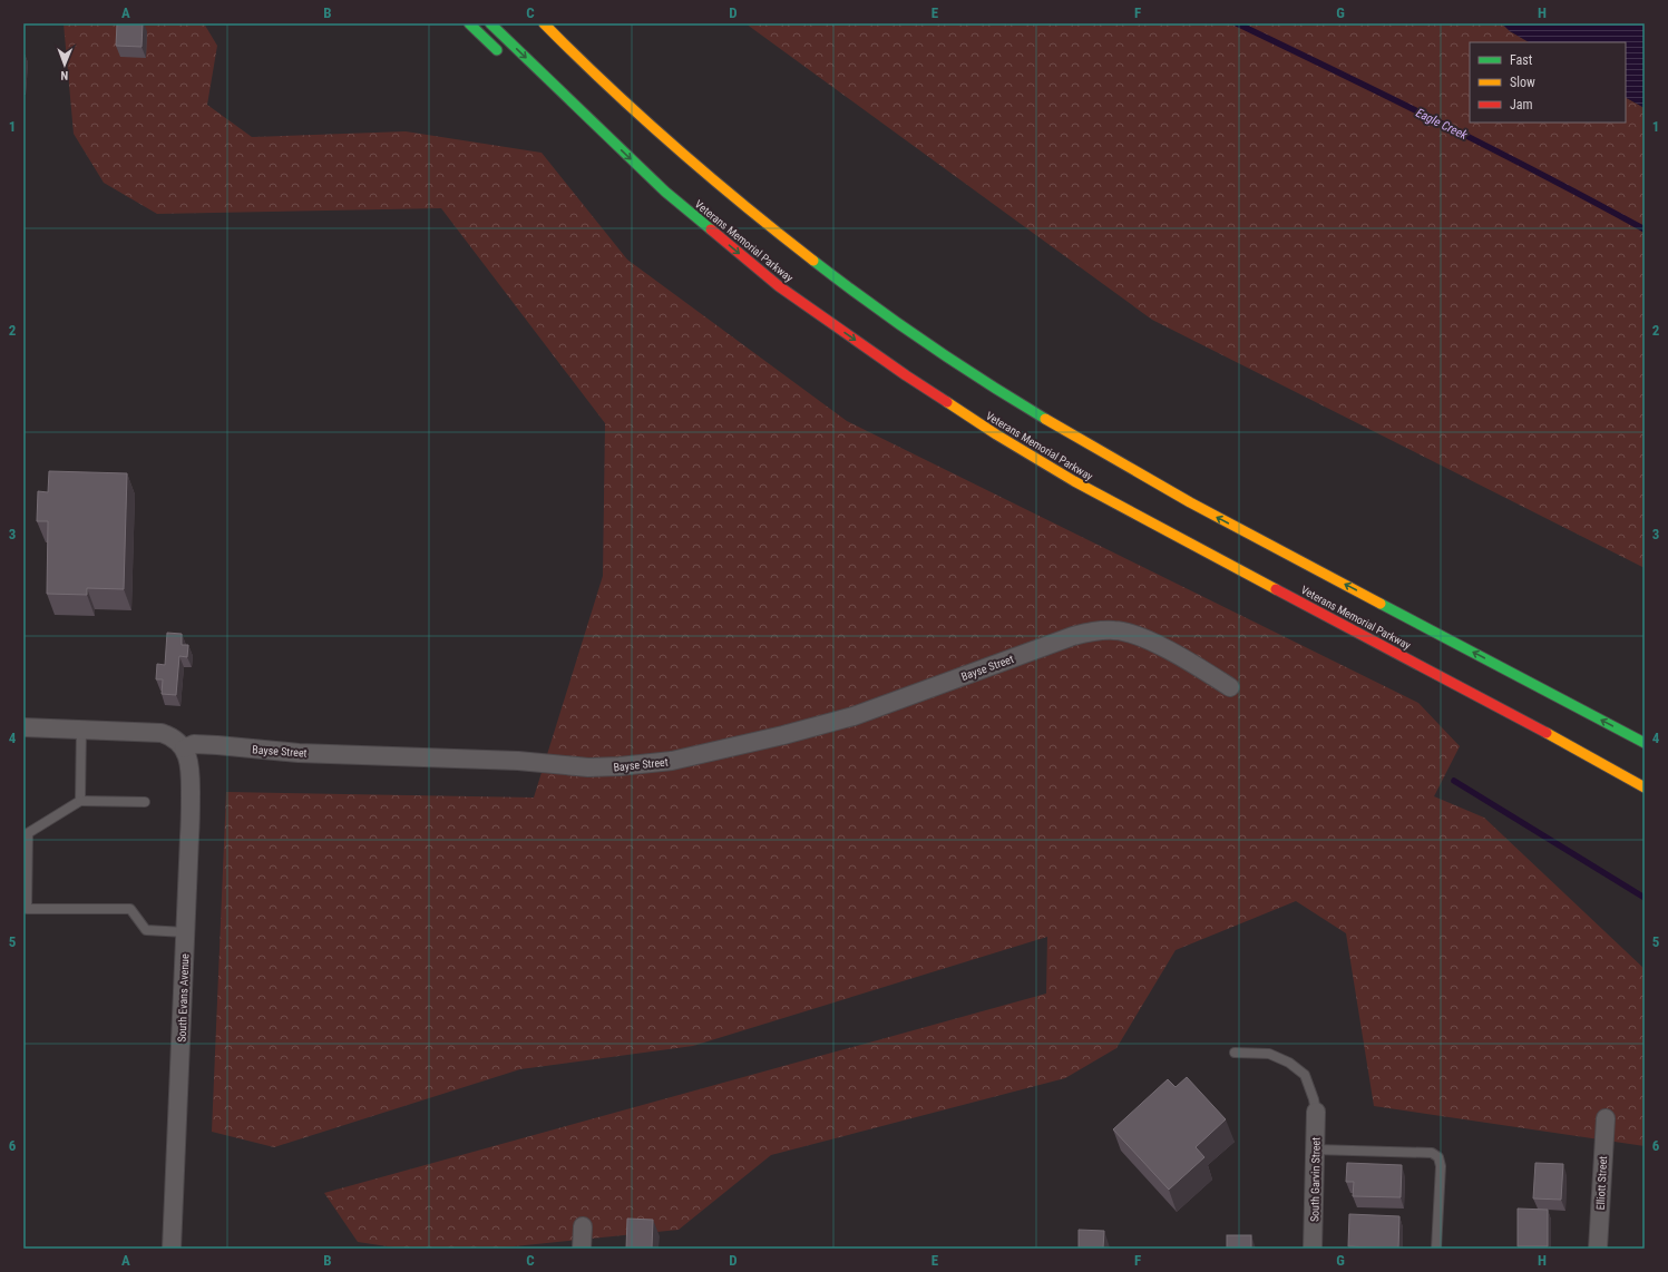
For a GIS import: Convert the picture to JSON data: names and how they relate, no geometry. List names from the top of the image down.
{
  "streets": {
    "highway": ["Veterans Memorial Parkway"],
    "street": [
      "Bayse Street",
      "South Evans Avenue",
      "South Garvin Street",
      "Elliott Street"
    ]
  },
  "crossings": [
    ["Bayse Street", "South Evans Avenue"]
  ],
  "water": ["Eagle Creek"],
  "legend": ["Fast", "Slow", "Jam"],
  "north": "bottom",
  "grid": {
    "columns": [
      "A",
      "B",
      "C",
      "D",
      "E",
      "F",
      "G",
      "H"
    ],
    "rows": [
      "1",
      "2",
      "3",
      "4",
      "5",
      "6"
    ]
  }
}
